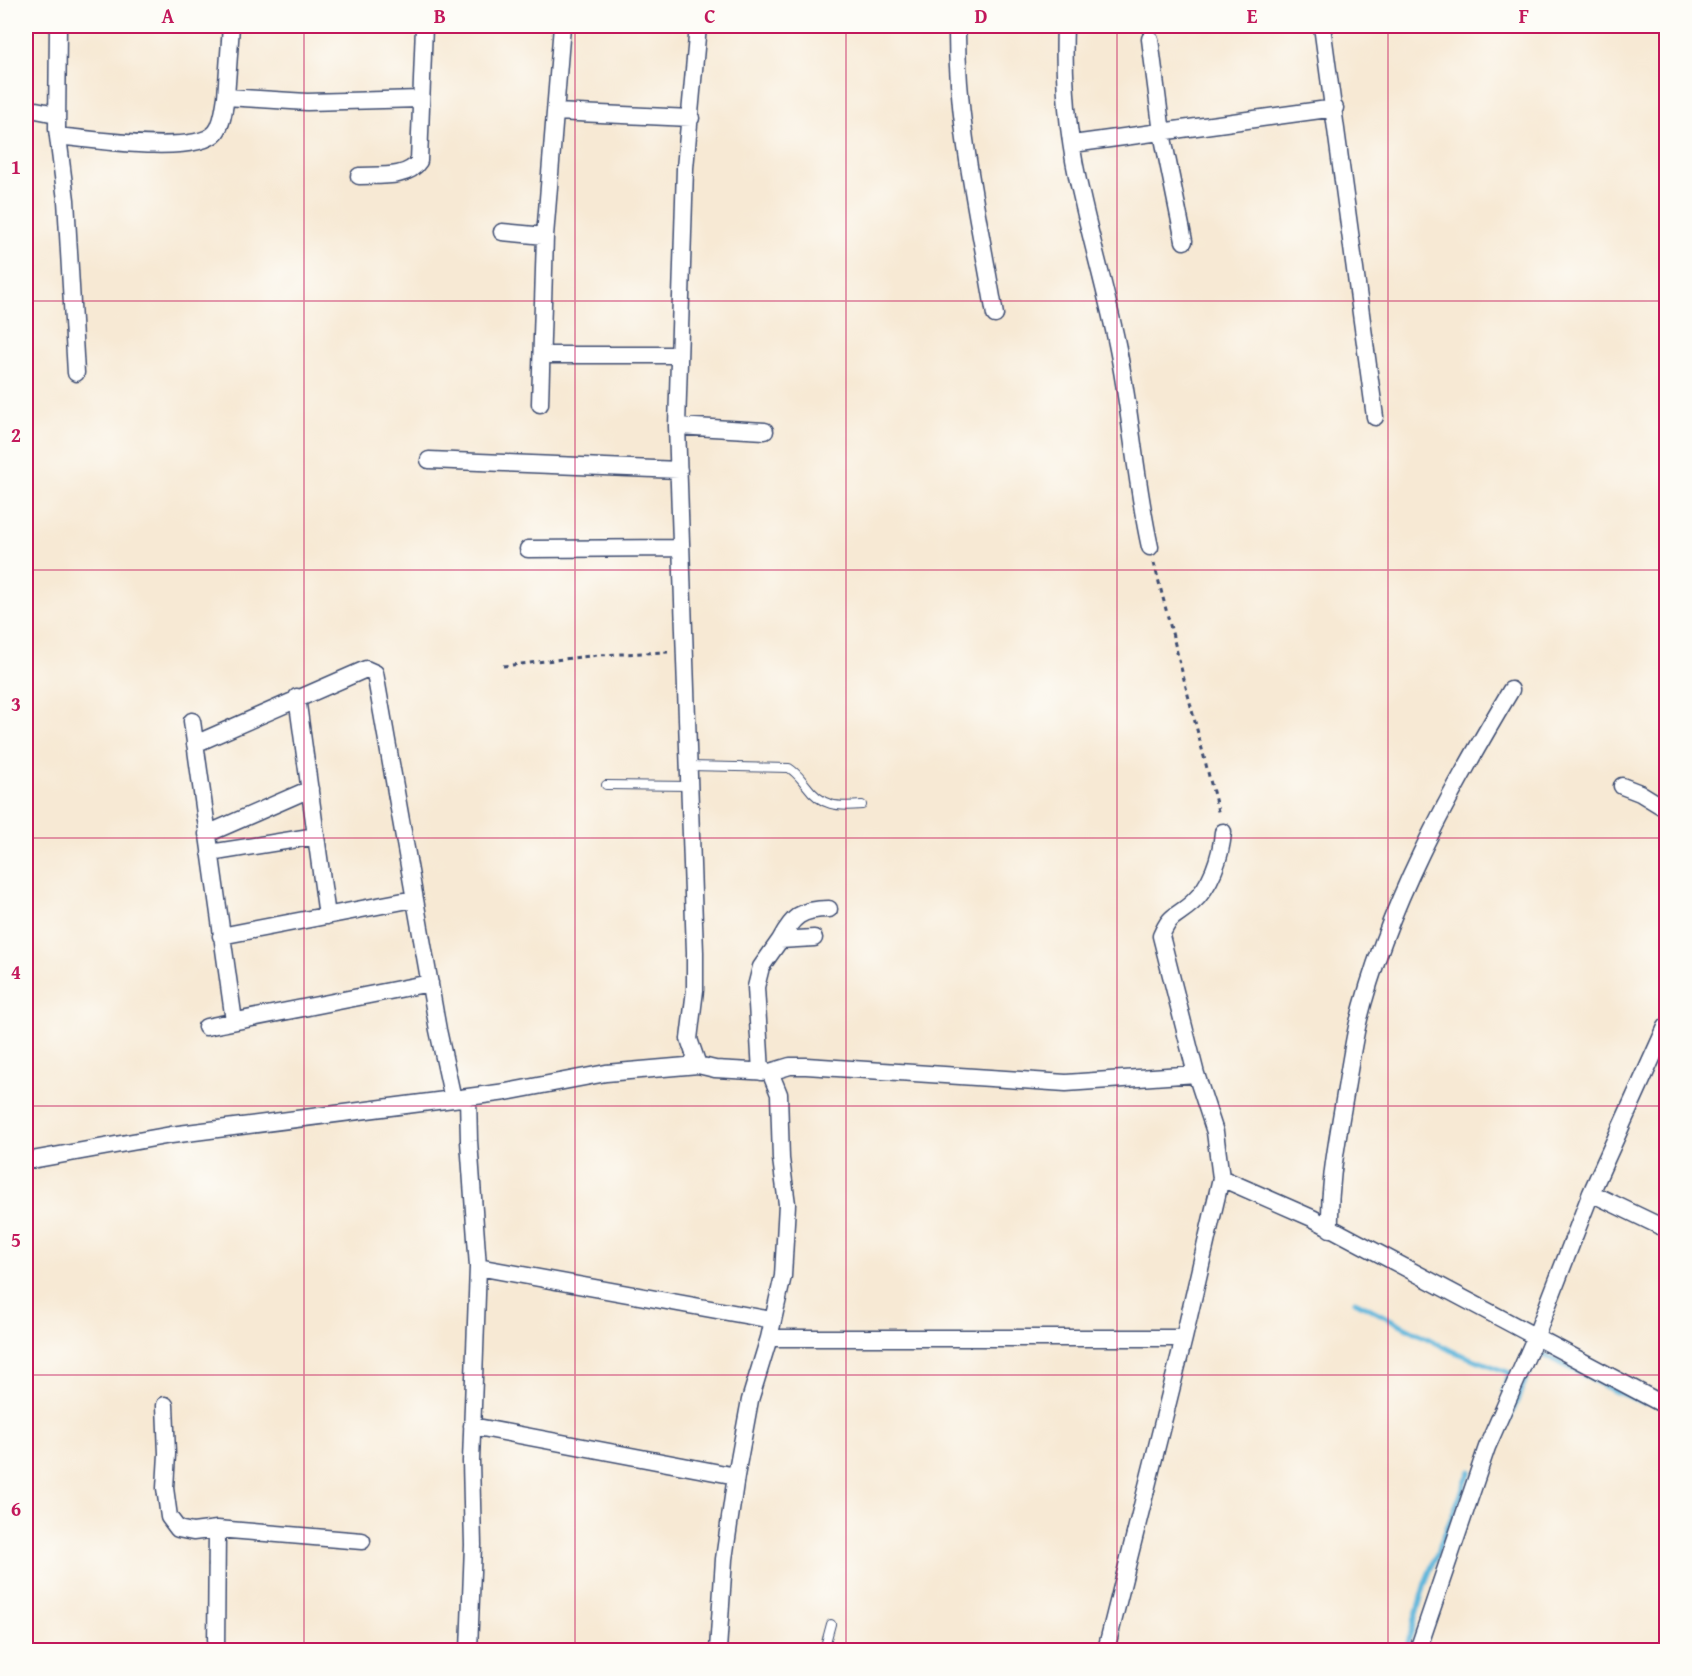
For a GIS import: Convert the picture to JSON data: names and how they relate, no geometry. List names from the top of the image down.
{
  "grid": {
    "columns": [
      "A",
      "B",
      "C",
      "D",
      "E",
      "F"
    ],
    "rows": [
      "1",
      "2",
      "3",
      "4",
      "5",
      "6"
    ]
  }
}
